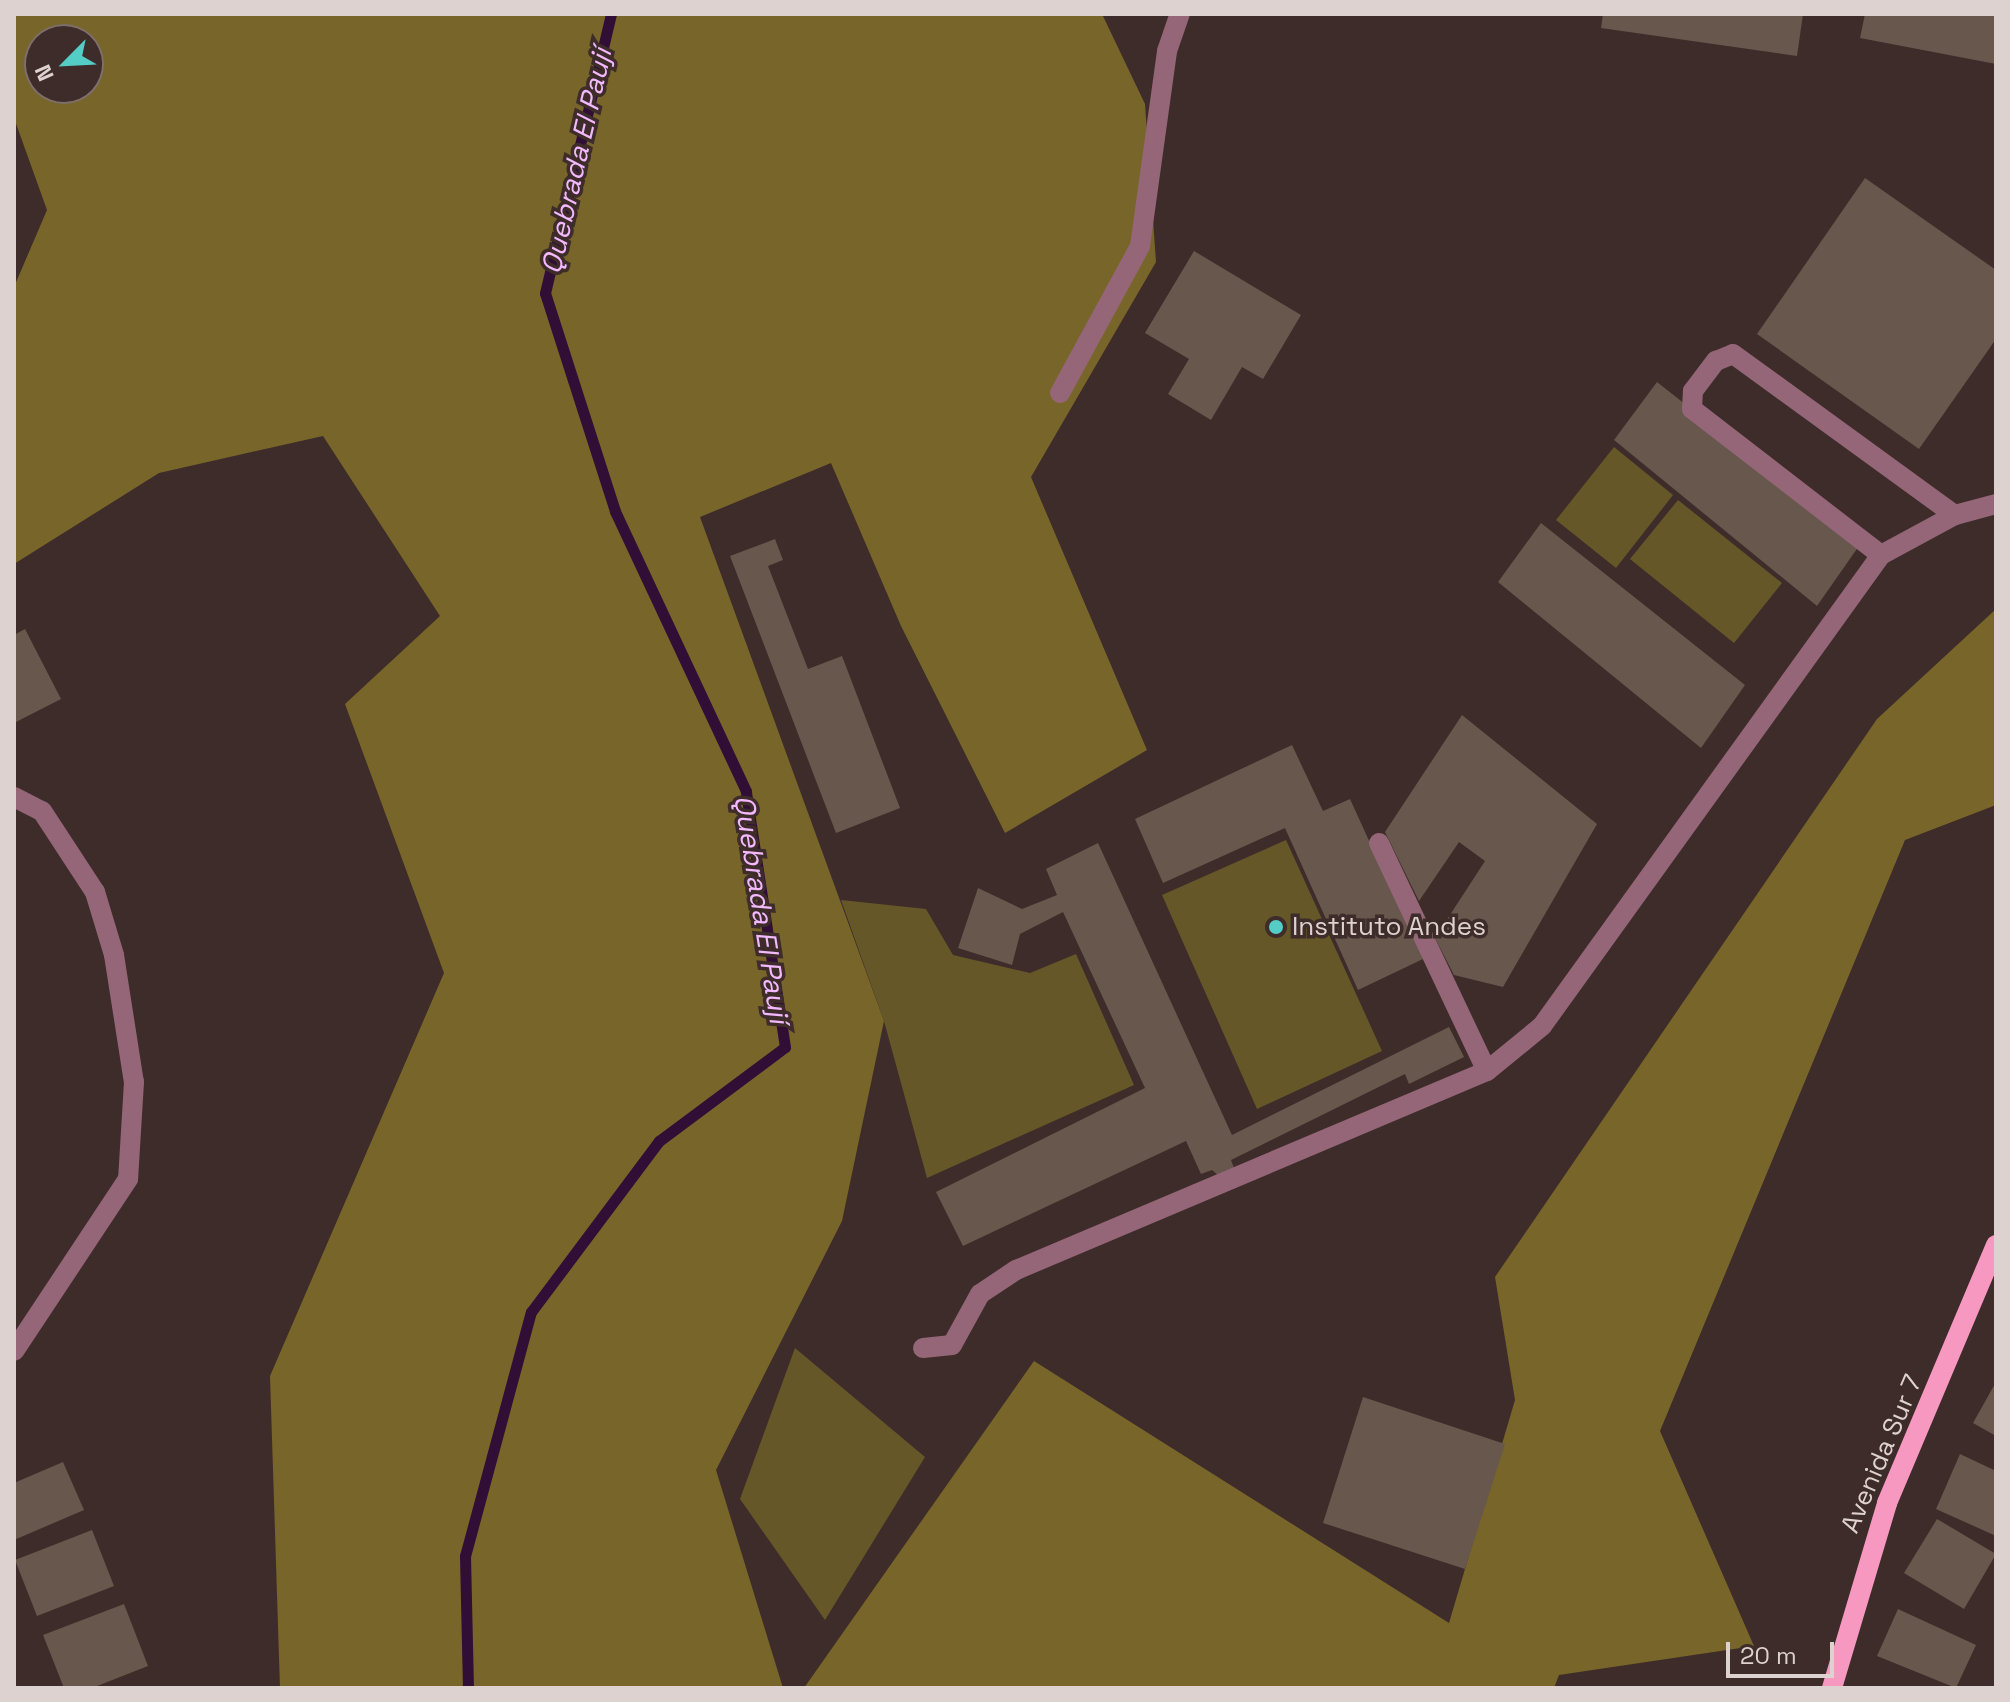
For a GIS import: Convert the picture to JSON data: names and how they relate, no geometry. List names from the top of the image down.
{
  "streets": {
    "main road": ["Avenida Sur 7"]
  },
  "water": ["Quebrada El Paují"],
  "places": ["Instituto Andes"],
  "scale_bar": "20 m",
  "north": "bottom left"
}
